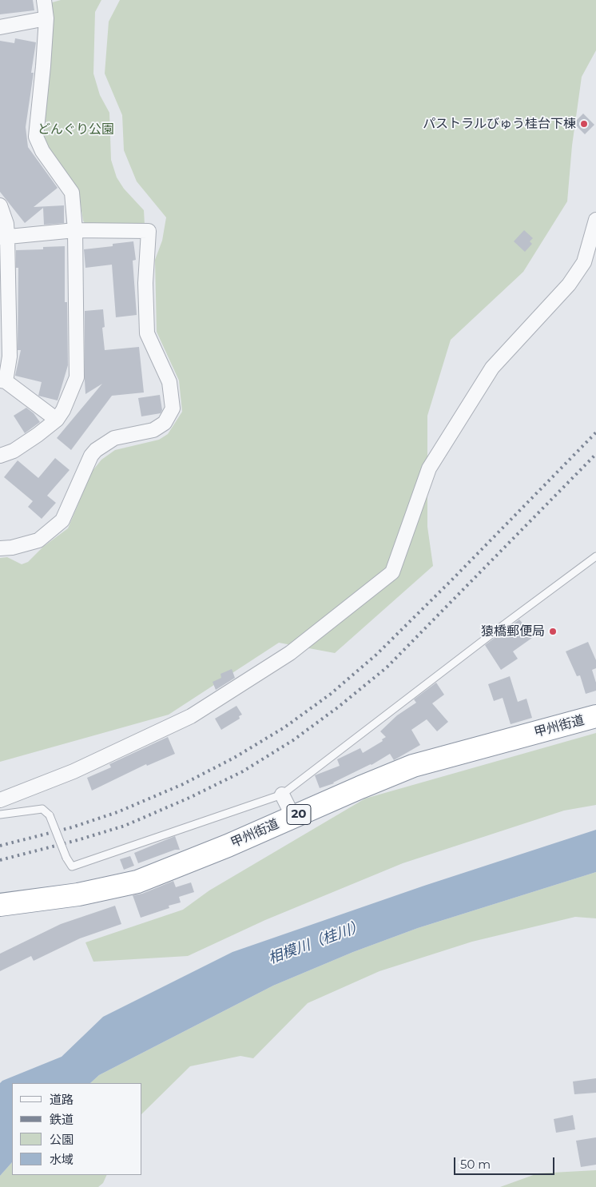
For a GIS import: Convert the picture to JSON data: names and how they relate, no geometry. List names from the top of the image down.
{
  "streets": {
    "highway": ["甲州街道", "20"]
  },
  "water": ["相模川（桂川）"],
  "parks": ["どんぐり公園"],
  "places": ["パストラルびゅう桂台下棟", "猿橋郵便局"],
  "legend": [
    "道路",
    "鉄道",
    "公園",
    "水域"
  ],
  "scale_bar": "50 m"
}
